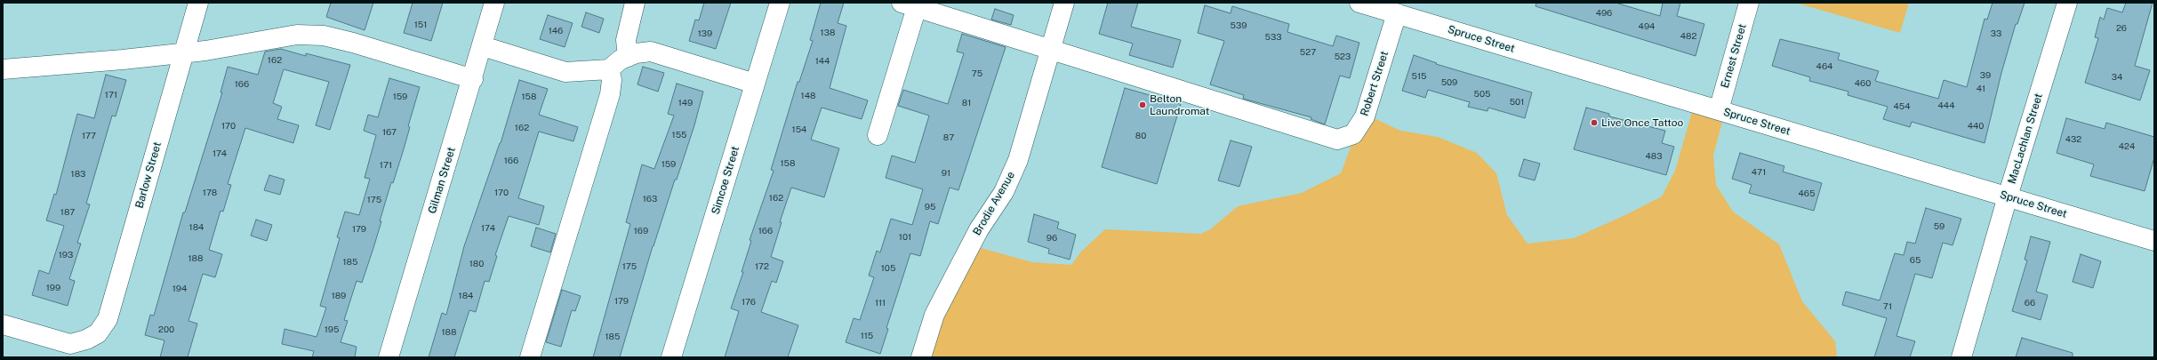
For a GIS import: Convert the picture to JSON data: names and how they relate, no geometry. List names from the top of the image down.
{
  "streets": {
    "street": [
      "Spruce Street",
      "Ernest Street",
      "Robert Street",
      "MacLachlan Street",
      "Barlow Street",
      "Gilman Street",
      "Simcoe Street",
      "Brodie Avenue"
    ]
  },
  "crossings": [
    ["Spruce Street", "Ernest Street"],
    ["Spruce Street", "Robert Street"],
    ["Spruce Street", "MacLachlan Street"],
    ["Robert Street", "Brodie Avenue"]
  ],
  "places": ["Belton Laundromat", "Live Once Tattoo"],
  "house_numbers": [
    "496",
    "151",
    "539",
    "494",
    "26",
    "146",
    "138",
    "139",
    "33",
    "482",
    "533",
    "527",
    "523",
    "162",
    "144",
    "464",
    "75",
    "39",
    "515",
    "34",
    "509",
    "460",
    "166",
    "41",
    "505",
    "171",
    "148",
    "159",
    "158",
    "501",
    "149",
    "81",
    "444",
    "454",
    "170",
    "440",
    "162",
    "154",
    "167",
    "155",
    "177",
    "80",
    "87",
    "432",
    "424",
    "174",
    "483",
    "166",
    "158",
    "159",
    "171",
    "471",
    "91",
    "183",
    "178",
    "170",
    "465",
    "162",
    "163",
    "175",
    "95",
    "187",
    "59",
    "184",
    "174",
    "179",
    "169",
    "166",
    "101",
    "96",
    "193",
    "188",
    "65",
    "185",
    "180",
    "175",
    "172",
    "105",
    "199",
    "194",
    "189",
    "184",
    "179",
    "176",
    "111",
    "66",
    "71",
    "200",
    "195",
    "188",
    "115",
    "185"
  ]
}
